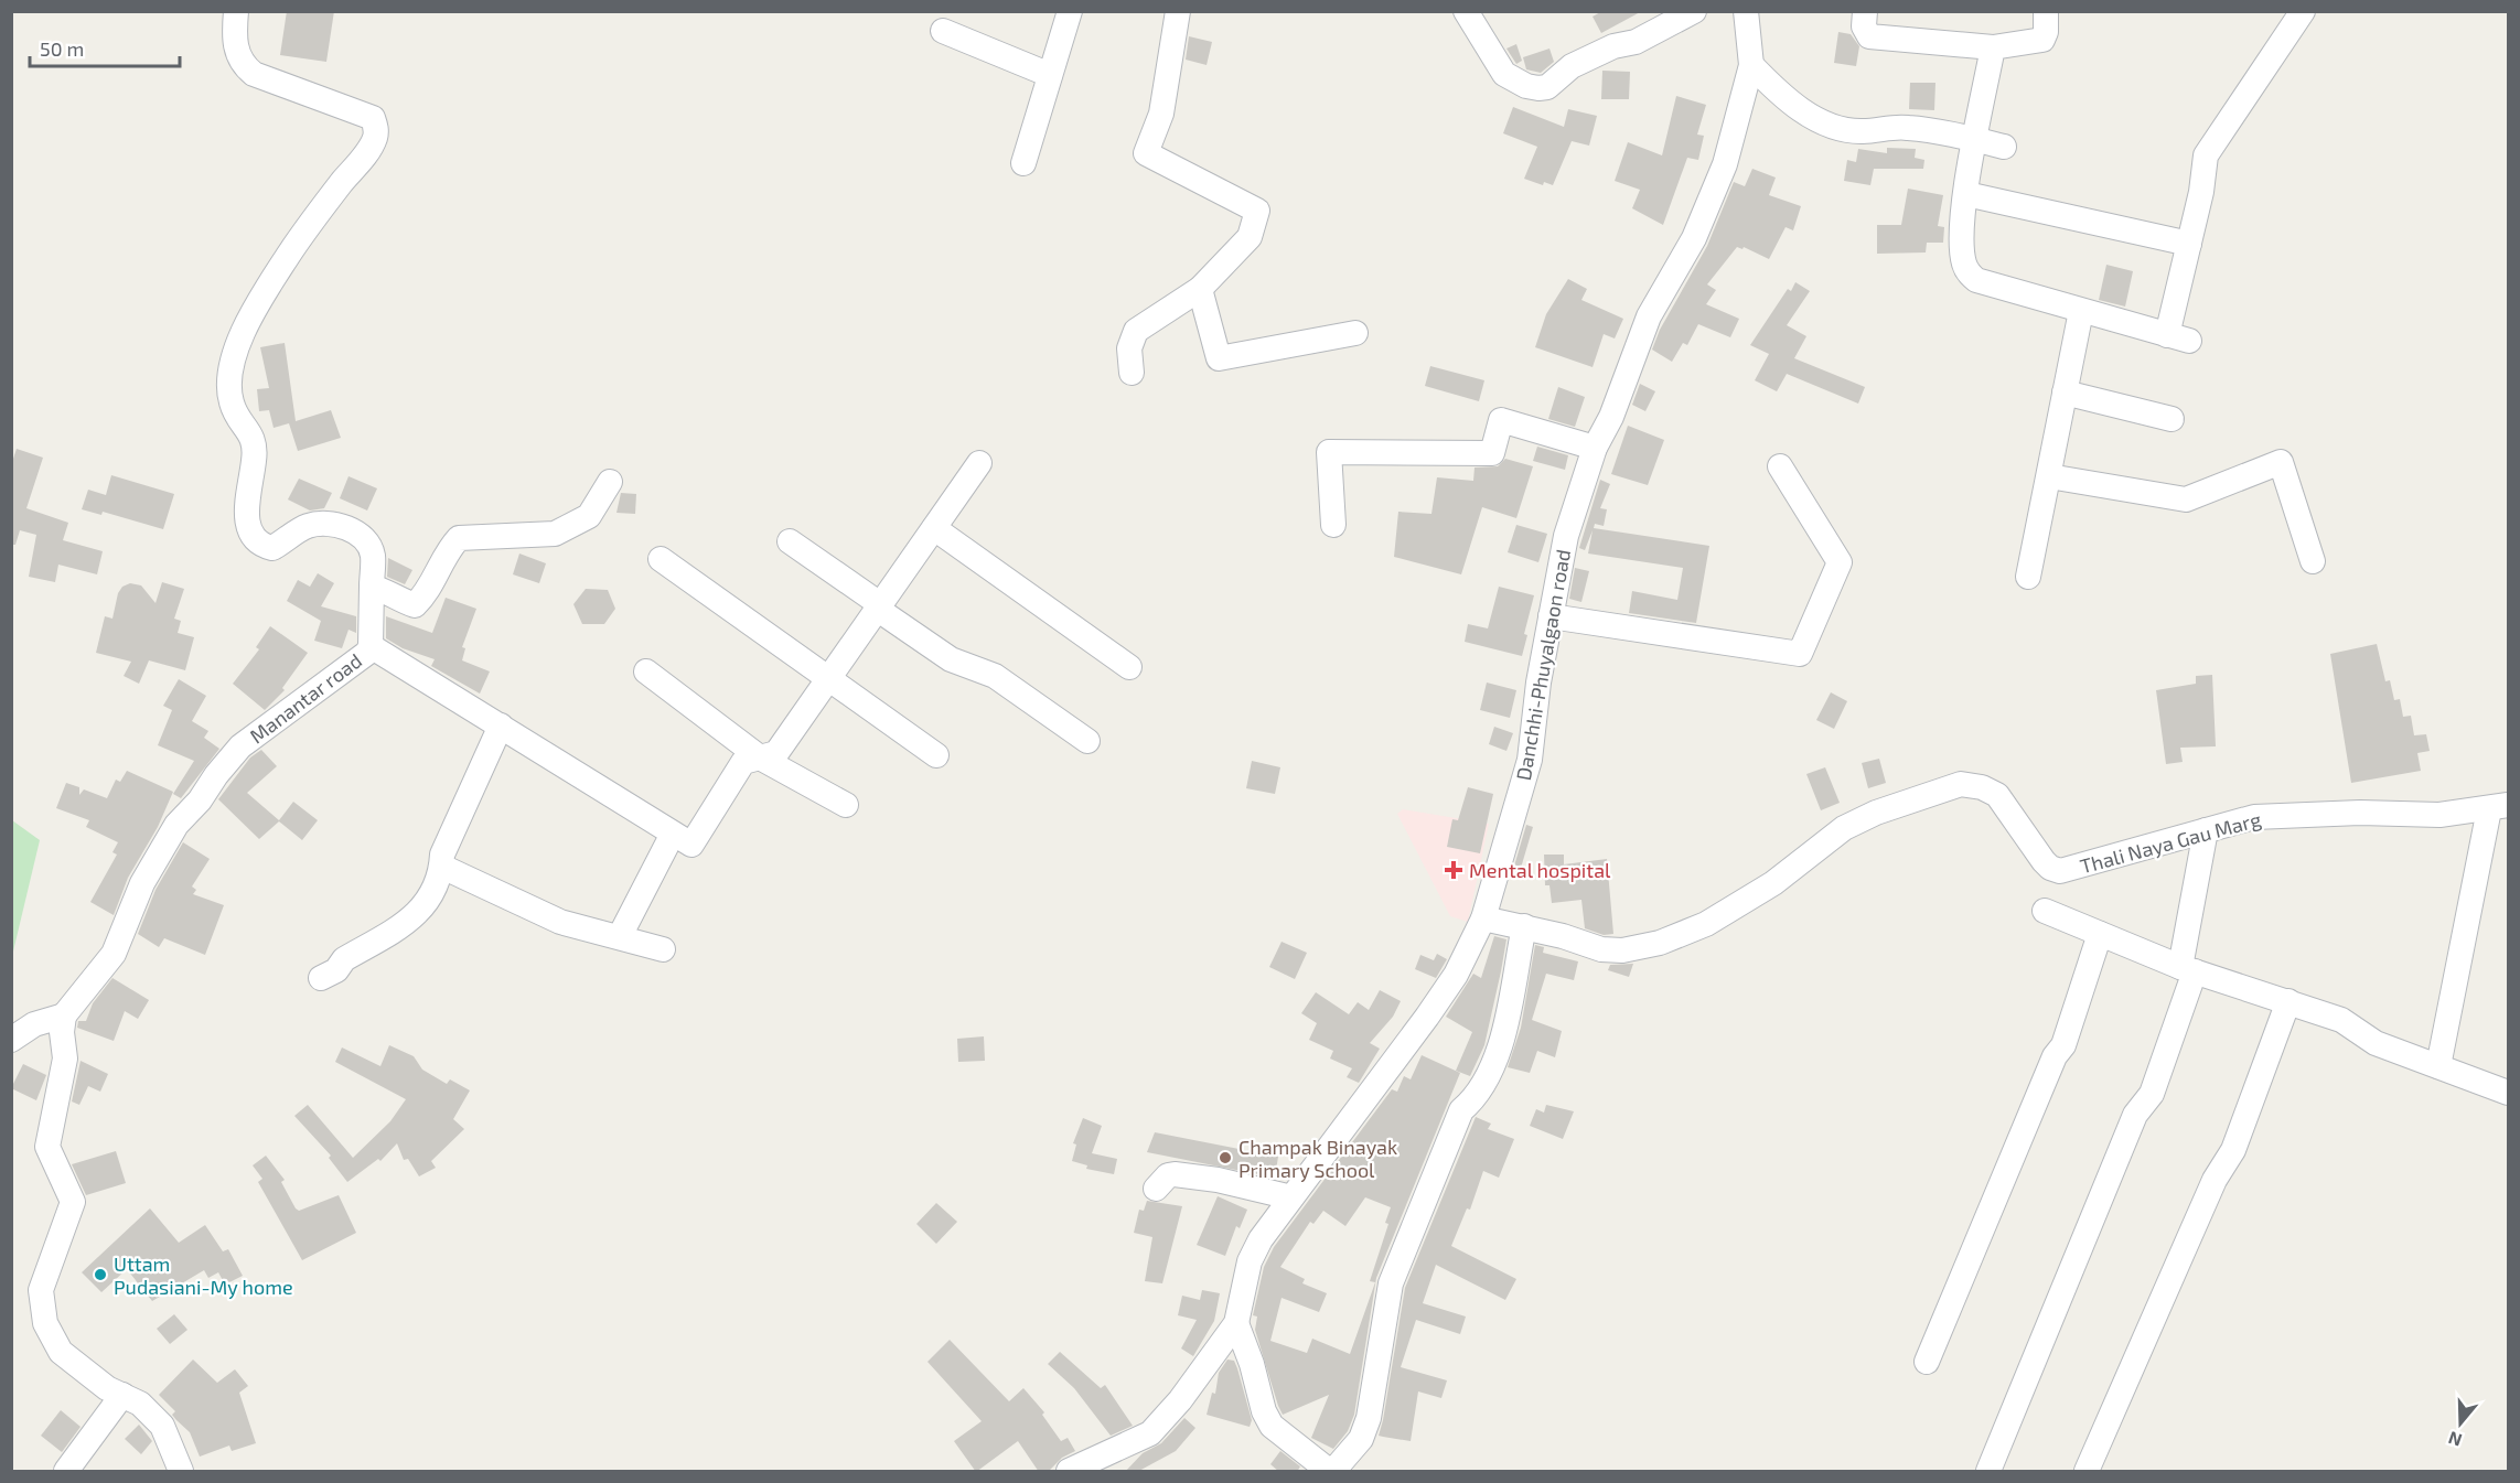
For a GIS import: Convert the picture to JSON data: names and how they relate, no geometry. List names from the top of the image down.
{
  "streets": {
    "street": ["Danchhi-Phuyalgaon road", "Manantar road", "Thali Naya Gau Marg"]
  },
  "crossings": [
    ["Danchhi-Phuyalgaon road", "Thali Naya Gau Marg"]
  ],
  "places": {
    "health": ["Mental hospital"],
    "other": ["Champak Binayak Primary School", "Uttam Pudasiani-My home"]
  },
  "scale_bar": "50 m",
  "north": "bottom"
}
